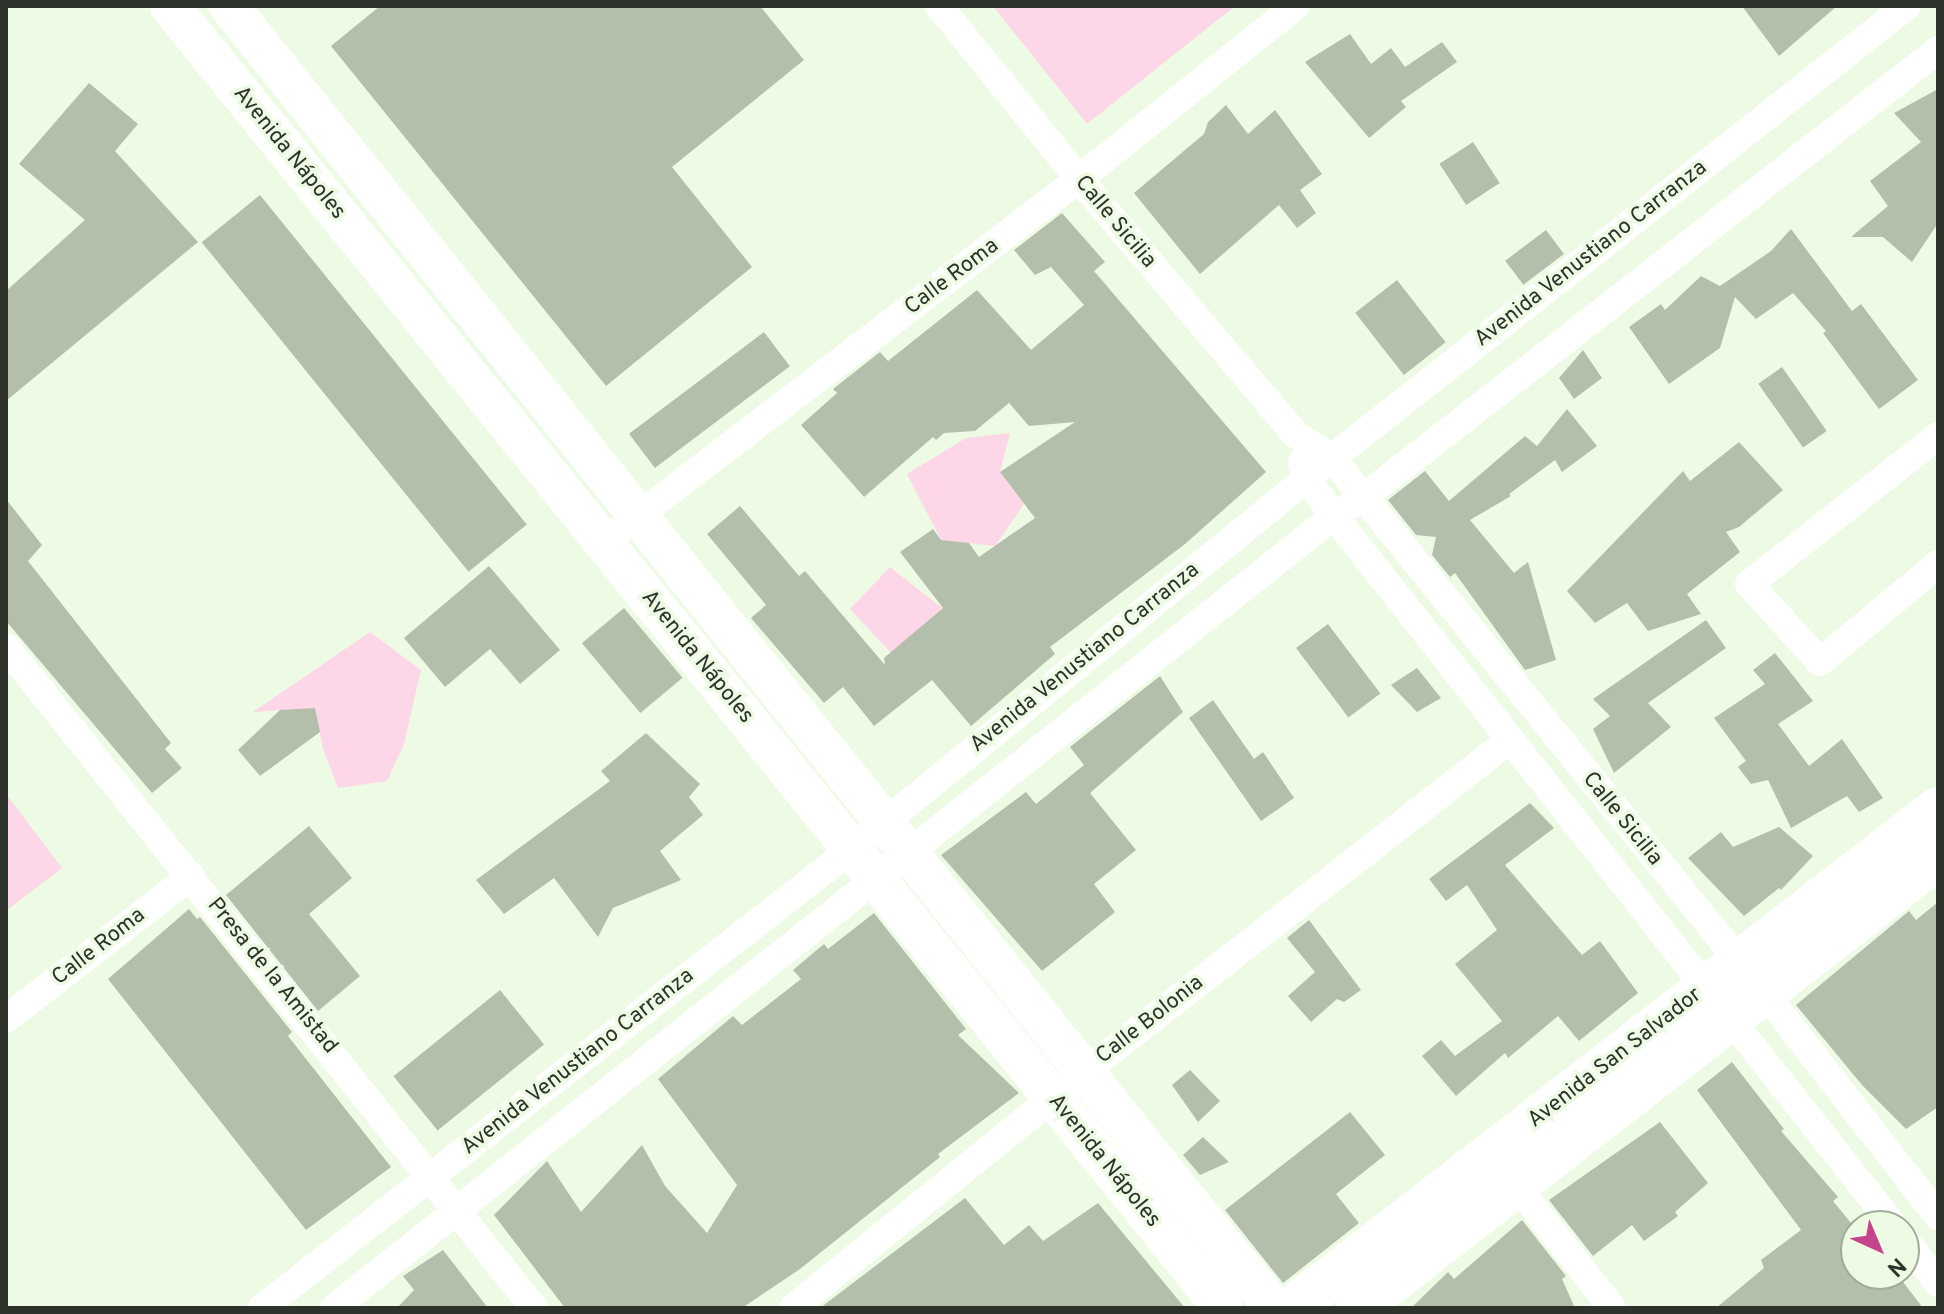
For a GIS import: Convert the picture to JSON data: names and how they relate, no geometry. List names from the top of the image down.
{
  "streets": {
    "main road": ["Avenida Nápoles", "Avenida San Salvador"],
    "street": [
      "Calle Sicilia",
      "Avenida Venustiano Carranza",
      "Calle Roma",
      "Presa de la Amistad",
      "Calle Bolonia"
    ]
  },
  "crossings": [
    ["Avenida Nápoles", "Avenida Venustiano Carranza"],
    ["Avenida Nápoles", "Calle Roma"],
    ["Avenida Nápoles", "Calle Bolonia"],
    ["Calle Sicilia", "Avenida Venustiano Carranza"],
    ["Calle Sicilia", "Calle Roma"],
    ["Calle Sicilia", "Calle Bolonia"],
    ["Calle Sicilia", "Avenida San Salvador"],
    ["Avenida Venustiano Carranza", "Presa de la Amistad"],
    ["Calle Roma", "Presa de la Amistad"]
  ],
  "north": "bottom right"
}
